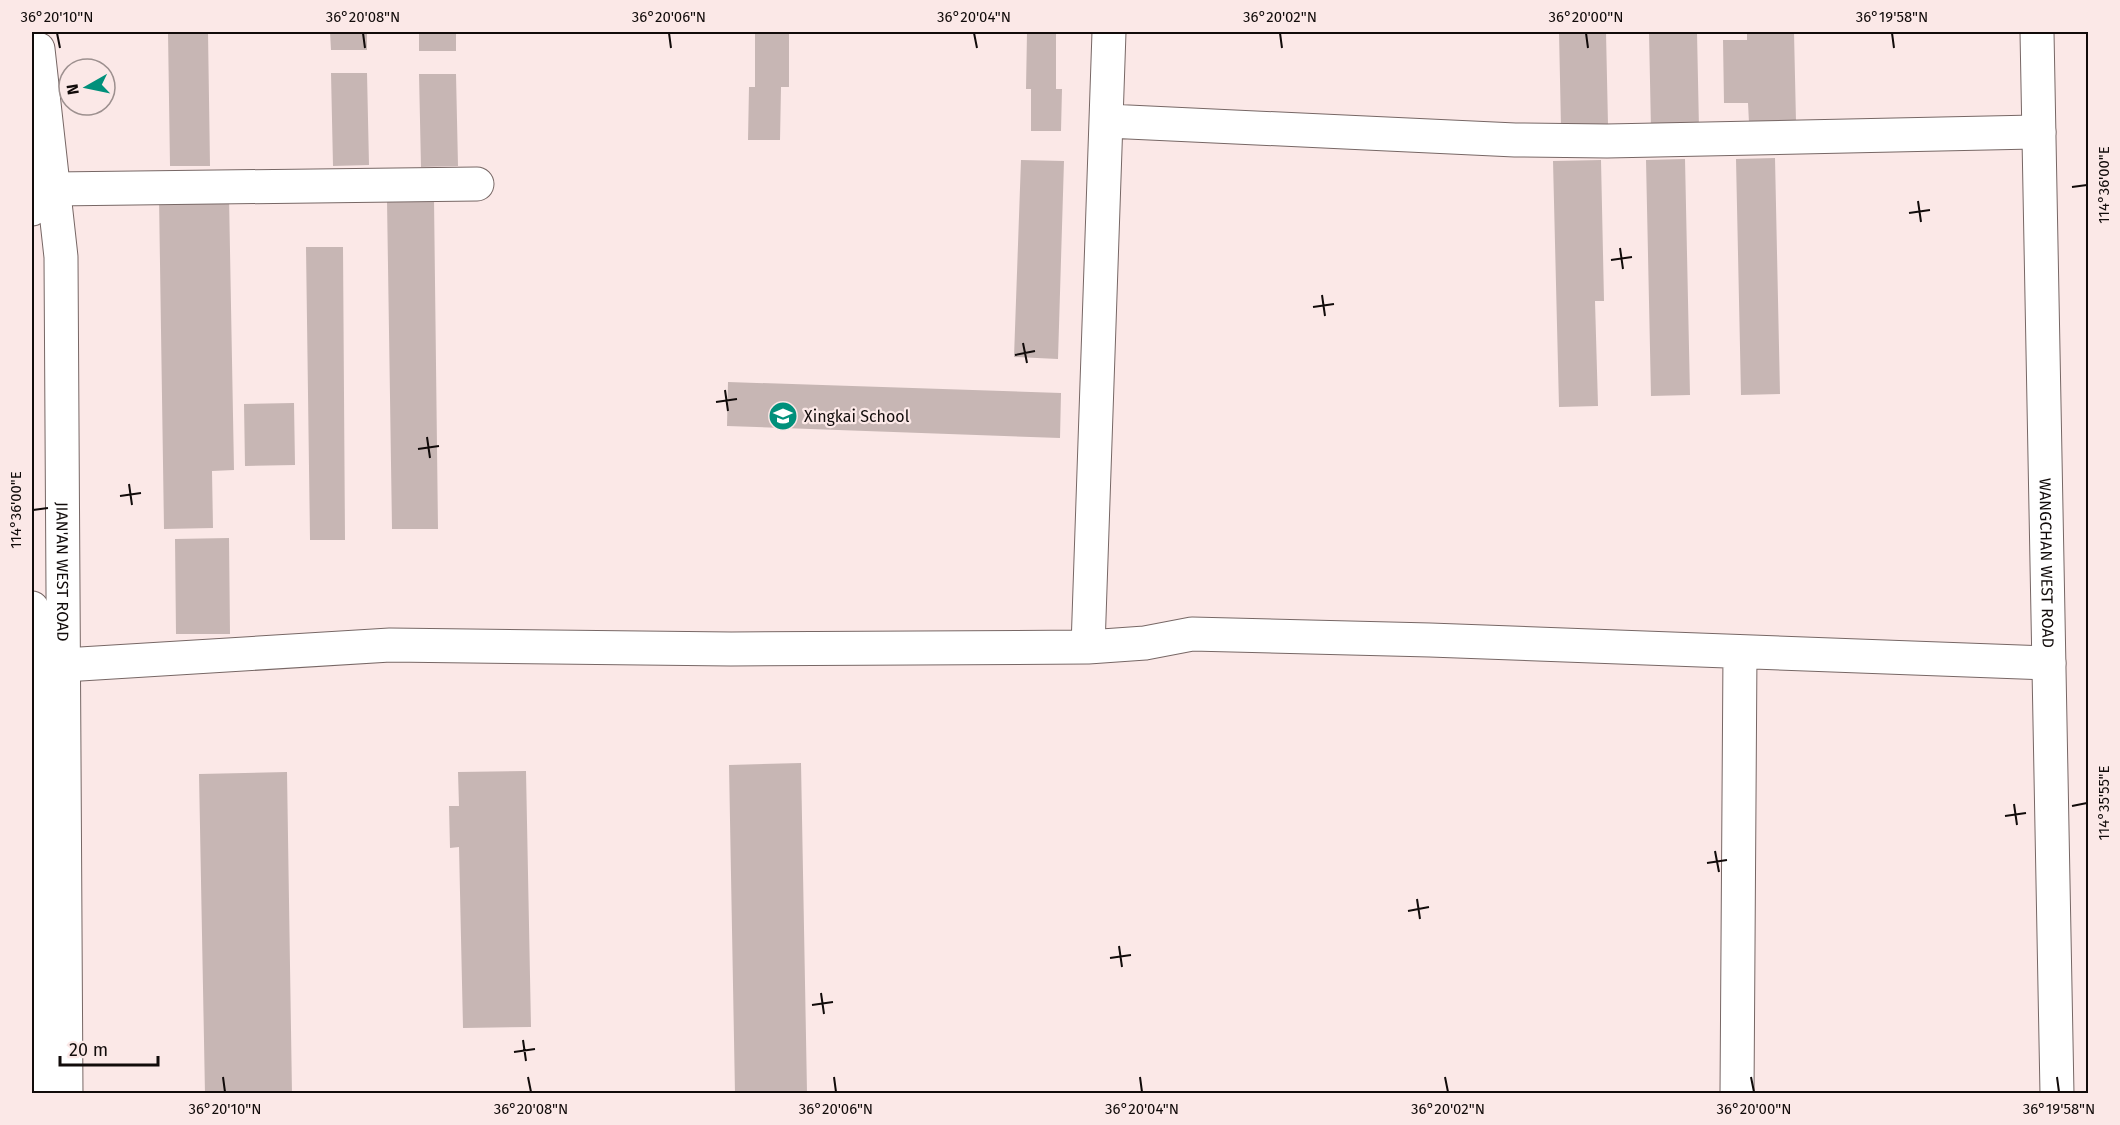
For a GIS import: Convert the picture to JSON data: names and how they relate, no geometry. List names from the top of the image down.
{
  "streets": {
    "street": ["WANGCHAN WEST ROAD", "JIAN'AN WEST ROAD"]
  },
  "places": {
    "school or university": ["Xingkai School"]
  },
  "scale_bar": "20 m",
  "north": "left",
  "coordinates": [
    "36°20'10\"N",
    "36°20'08\"N",
    "36°20'06\"N",
    "36°20'04\"N",
    "36°20'02\"N",
    "36°20'00\"N",
    "36°19'58\"N",
    "114°36'00\"E",
    "114°35'55\"E"
  ]
}
